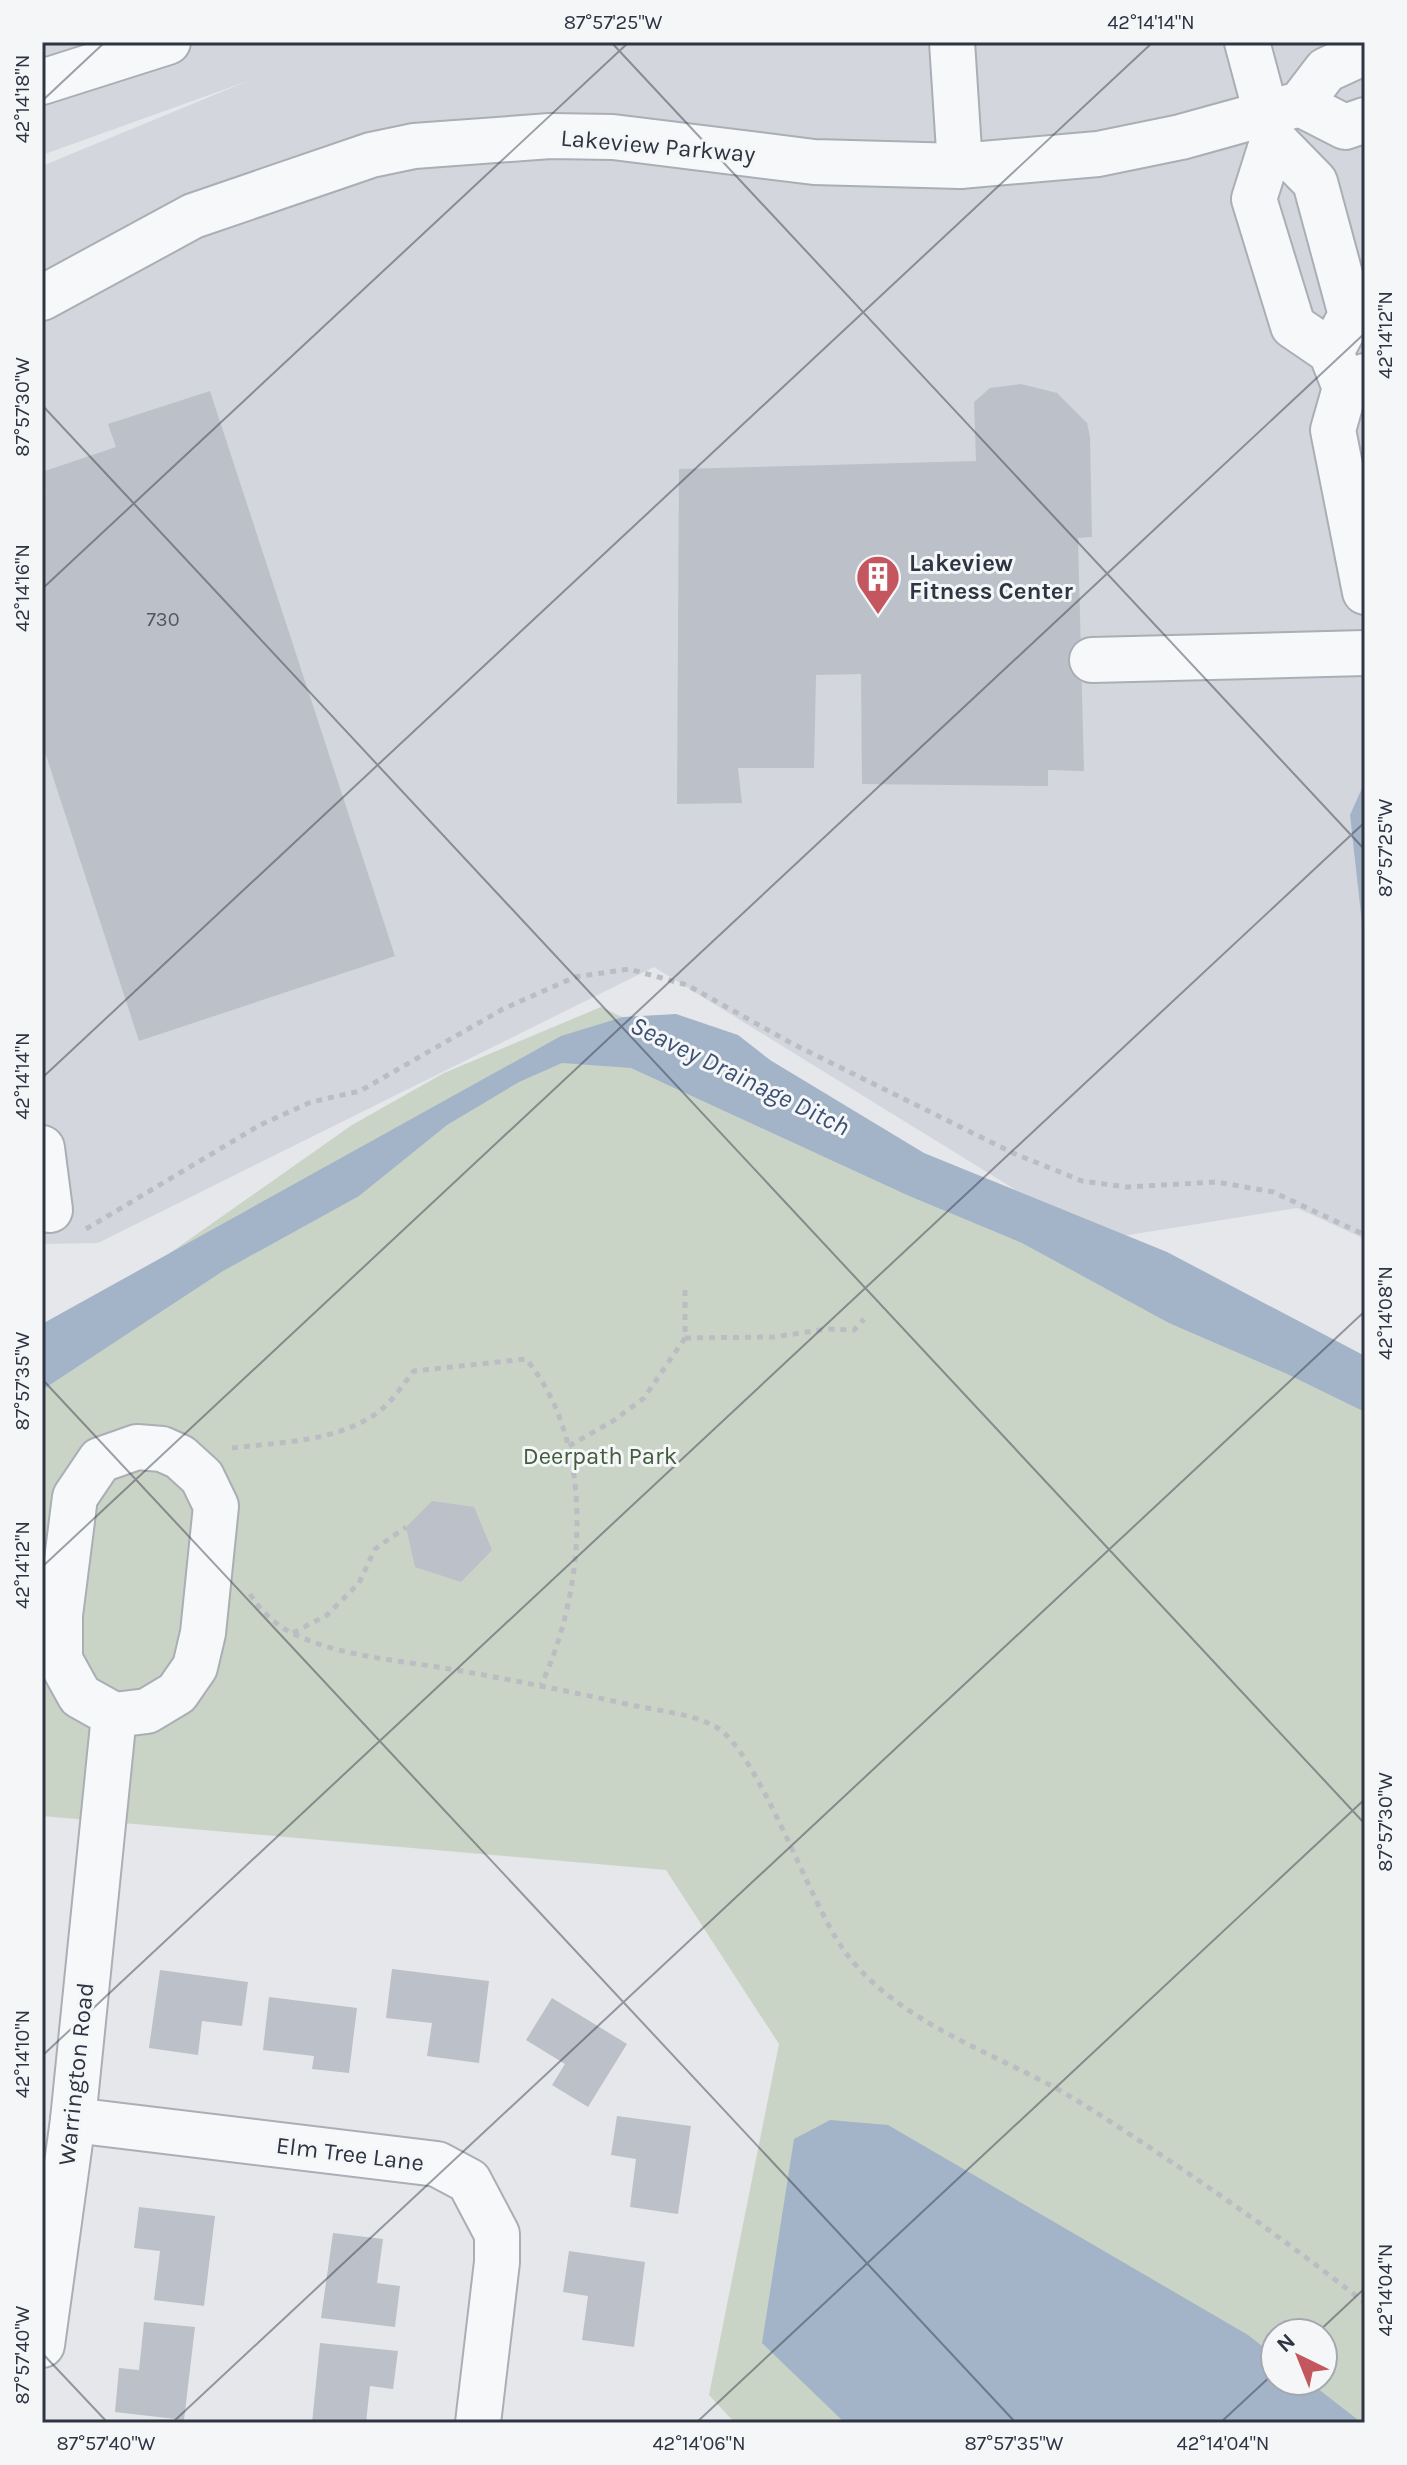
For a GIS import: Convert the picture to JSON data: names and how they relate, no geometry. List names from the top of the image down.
{
  "streets": {
    "street": ["Lakeview Parkway", "Warrington Road", "Elm Tree Lane"]
  },
  "crossings": [
    ["Warrington Road", "Elm Tree Lane"]
  ],
  "water": ["Seavey Drainage Ditch"],
  "parks": ["Deerpath Park"],
  "places": {
    "building": ["Lakeview Fitness Center"]
  },
  "house_numbers": ["730"],
  "north": "top left",
  "coordinates": [
    "87°57'25\"W",
    "42°14'14\"N",
    "42°14'18\"N",
    "42°14'12\"N",
    "87°57'30\"W",
    "42°14'16\"N",
    "42°14'08\"N",
    "87°57'35\"W",
    "42°14'10\"N",
    "42°14'04\"N",
    "87°57'40\"W",
    "42°14'06\"N"
  ]
}
